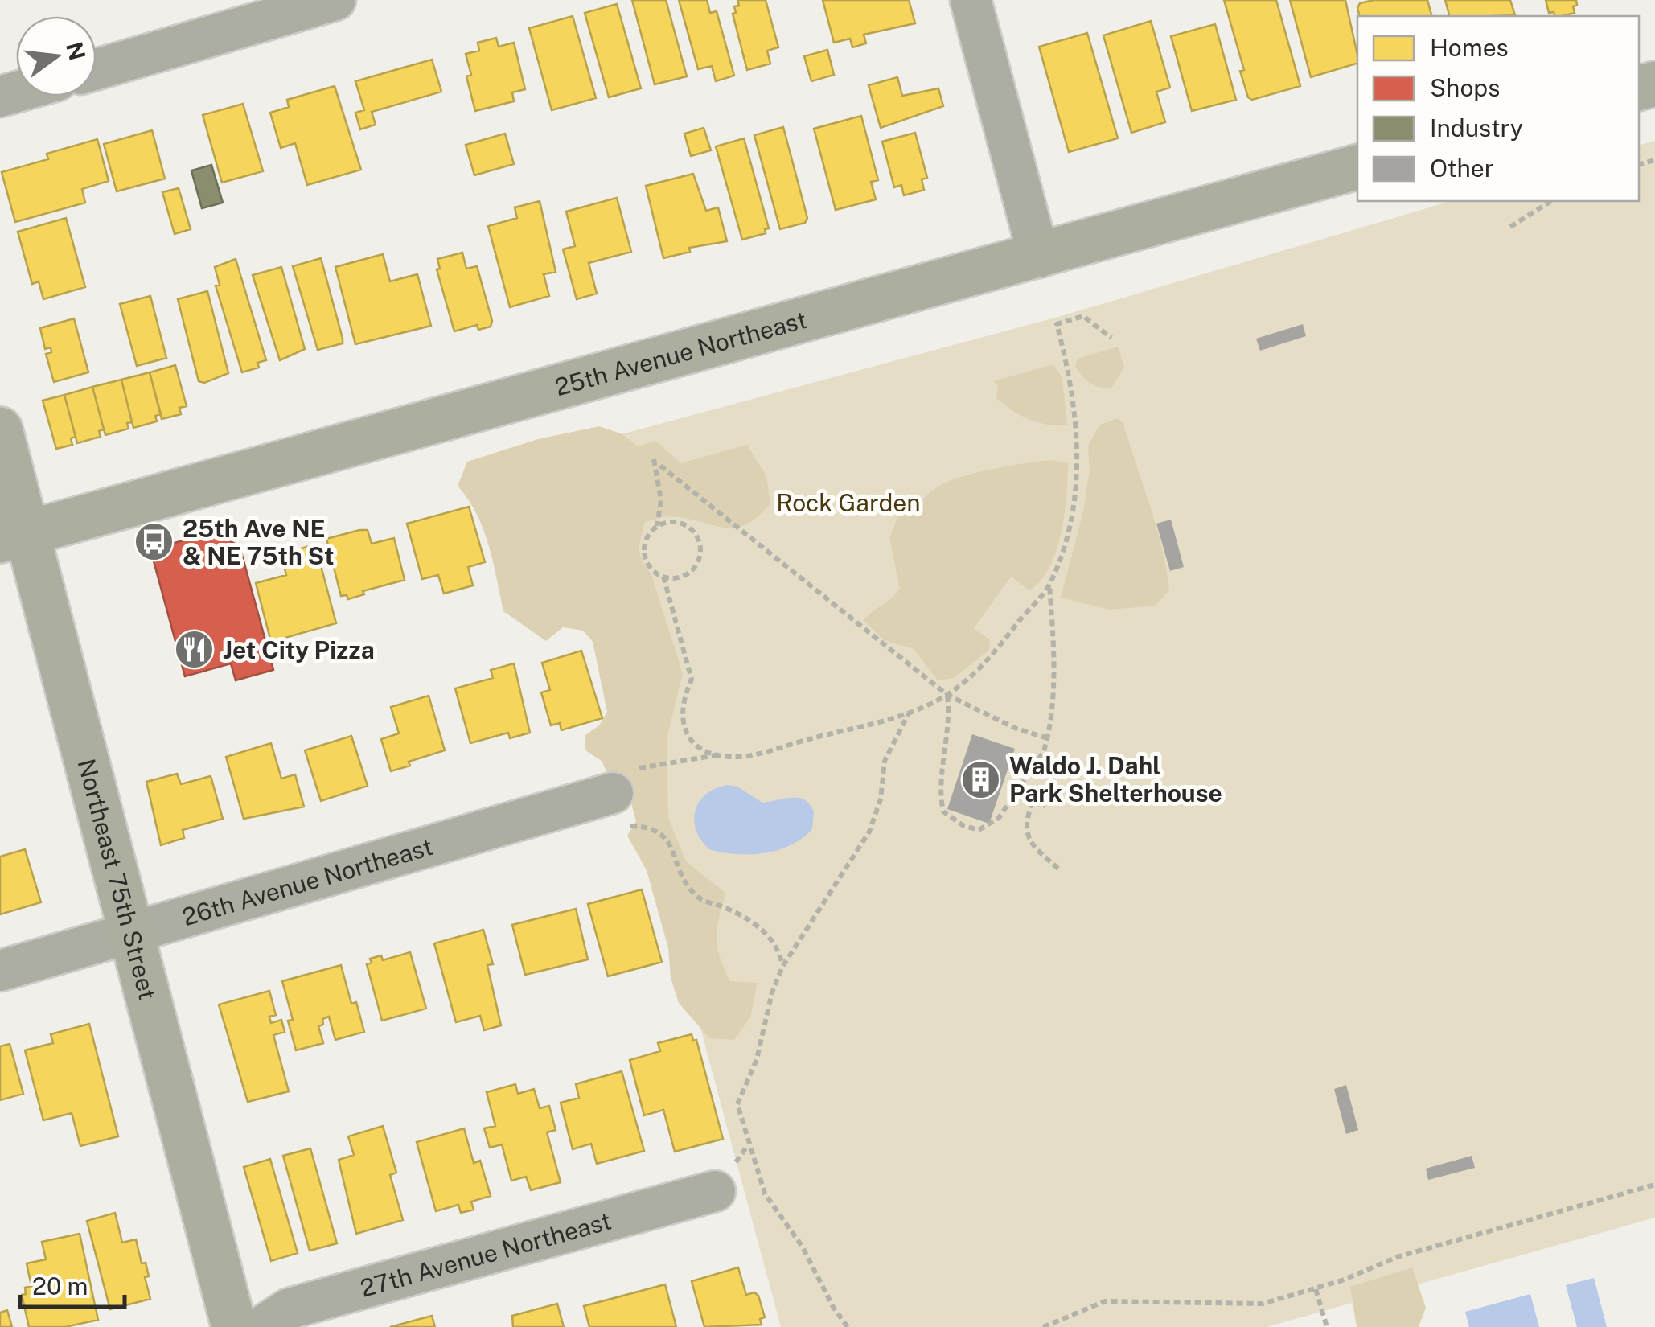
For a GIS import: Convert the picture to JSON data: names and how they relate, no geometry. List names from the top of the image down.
{
  "streets": {
    "main road": ["25th Avenue Northeast", "Northeast 75th Street"],
    "street": ["26th Avenue Northeast", "27th Avenue Northeast"]
  },
  "crossings": [
    ["25th Avenue Northeast", "Northeast 75th Street"],
    ["Northeast 75th Street", "26th Avenue Northeast"]
  ],
  "parks": ["Rock Garden"],
  "places": {
    "bus stop": ["25th Ave NE & NE 75th St"],
    "restaurant": ["Jet City Pizza"],
    "building": ["Waldo J. Dahl Park Shelterhouse"]
  },
  "legend": [
    "Homes",
    "Shops",
    "Industry",
    "Other"
  ],
  "scale_bar": "20 m",
  "north": "right"
}
